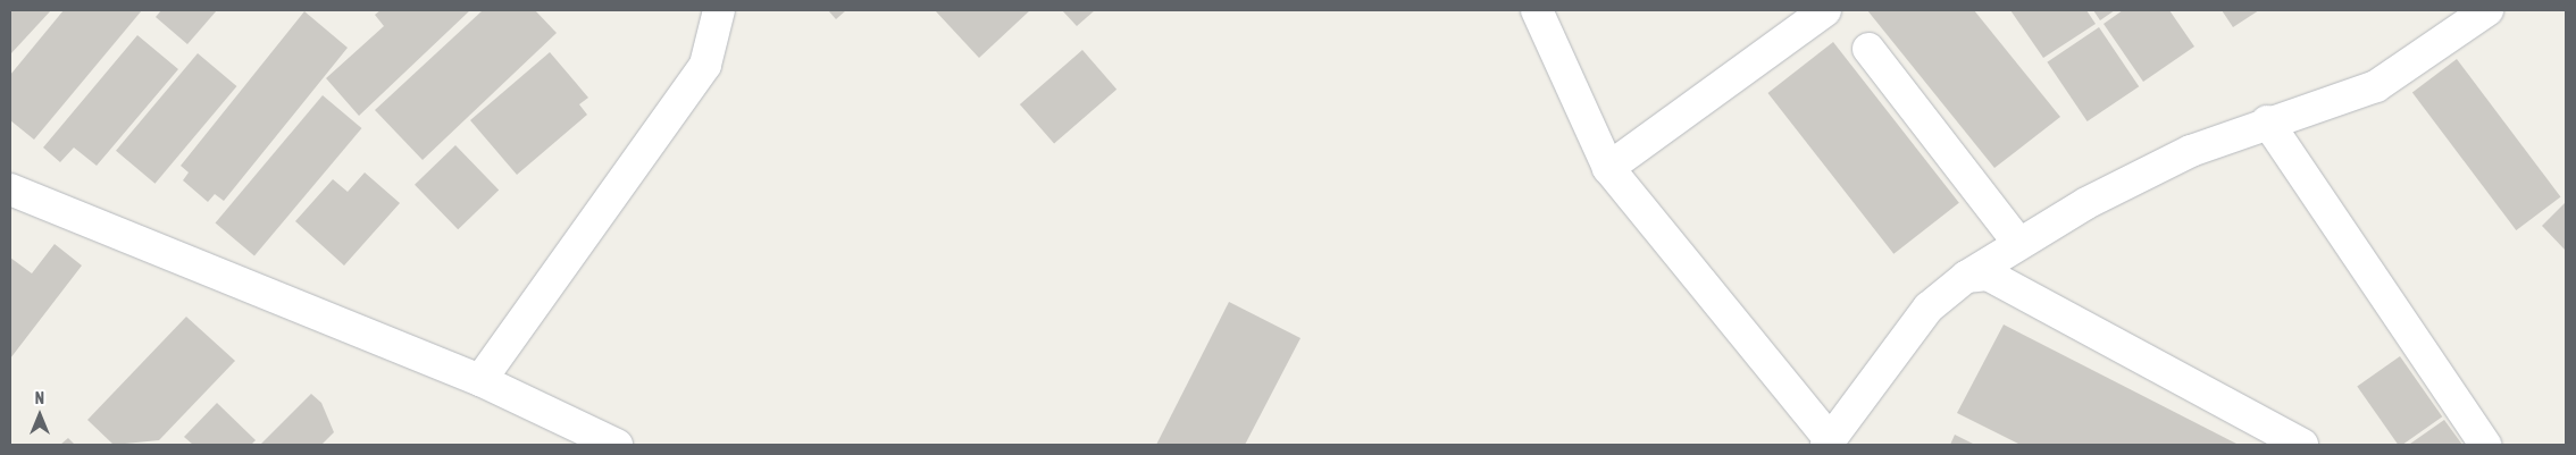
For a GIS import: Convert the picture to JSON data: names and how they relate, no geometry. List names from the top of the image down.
{
  "north": "top"
}
